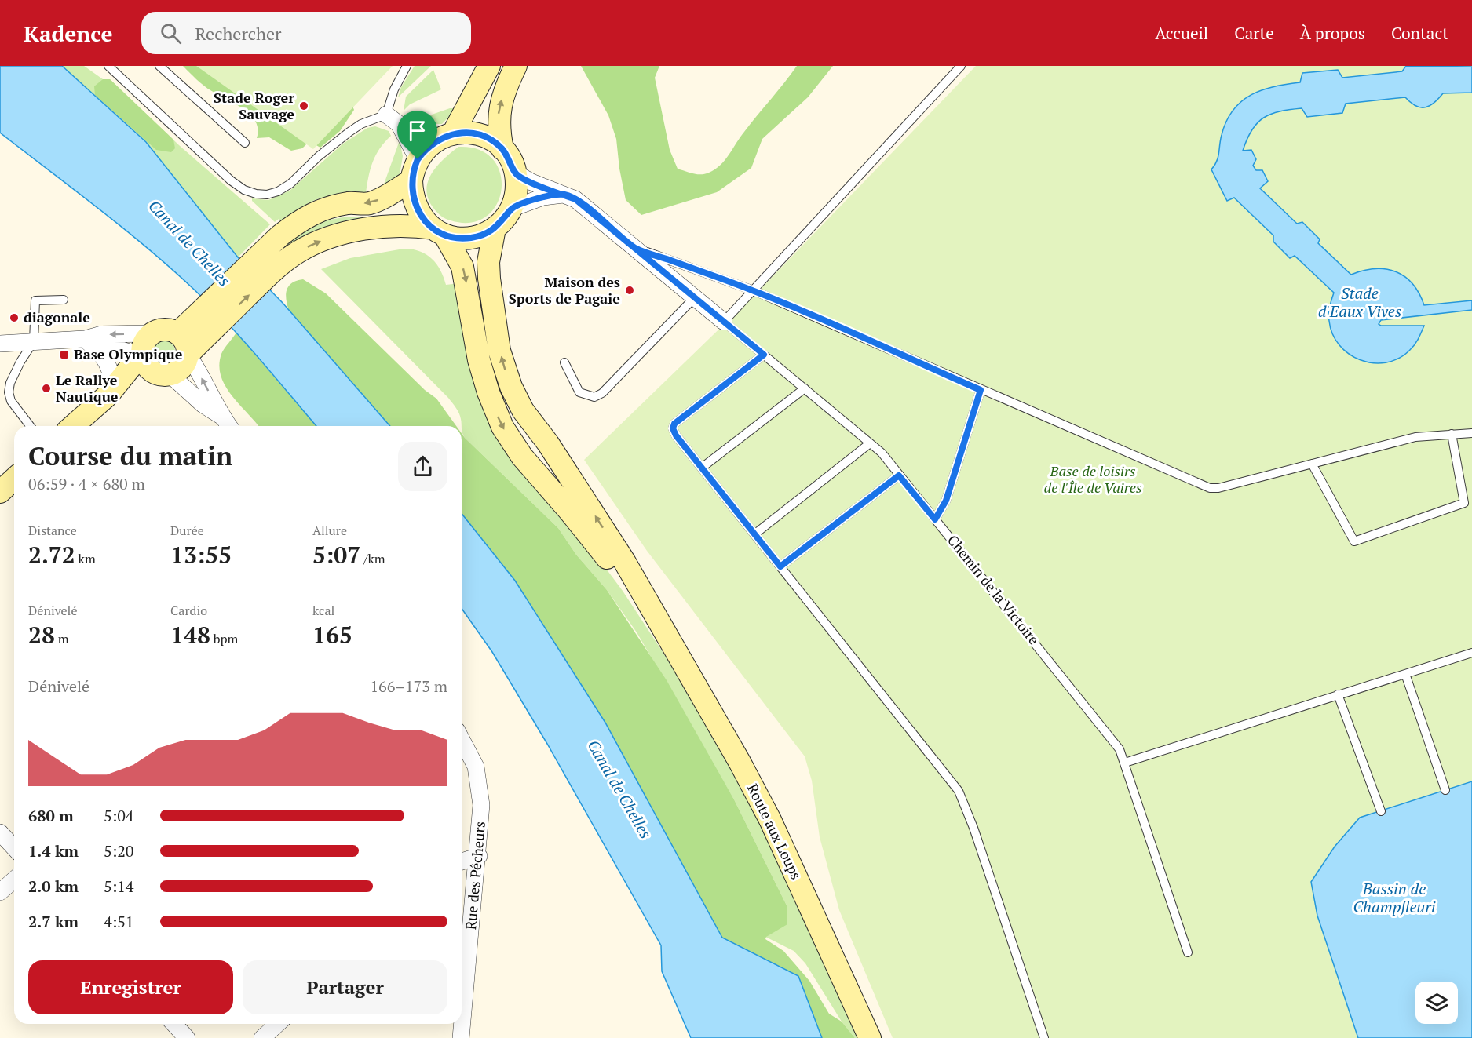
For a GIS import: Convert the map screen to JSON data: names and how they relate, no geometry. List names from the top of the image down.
{
  "streets": {
    "street": ["Chemin de la Victoire", "Route aux Loups", "Rue des Pêcheurs"]
  },
  "water": ["Canal de Chelles", "Stade d'Eaux Vives", "Bassin de Champfleuri"],
  "parks": ["Base de loisirs de l'Île de Vaires"],
  "places": {
    "other": [
      "Stade Roger Sauvage",
      "Maison des Sports de Pagaie",
      "diagonale",
      "Le Rallye Nautique"
    ],
    "transit": ["Base Olympique"]
  },
  "page": {
    "header": "Kadence",
    "search": "Rechercher",
    "nav": [
      "Accueil",
      "Carte",
      "À propos",
      "Contact"
    ],
    "heading": ["Course du matin", "06:59 · 4 × 680 m"],
    "stats": [
      ["Distance", "2.72 km"],
      ["Durée", "13:55"],
      ["Allure", "5:07 /km"],
      ["Dénivelé", "28 m"],
      ["Cardio", "148 bpm"],
      ["kcal", "165"]
    ],
    "chart": ["Dénivelé", "166–173 m"],
    "list": [
      {
        "name": "680 m",
        "note": "5:04"
      },
      {
        "name": "1.4 km",
        "note": "5:20"
      },
      {
        "name": "2.0 km",
        "note": "5:14"
      },
      {
        "name": "2.7 km",
        "note": "4:51"
      }
    ],
    "buttons": ["Enregistrer", "Partager"]
  }
}
